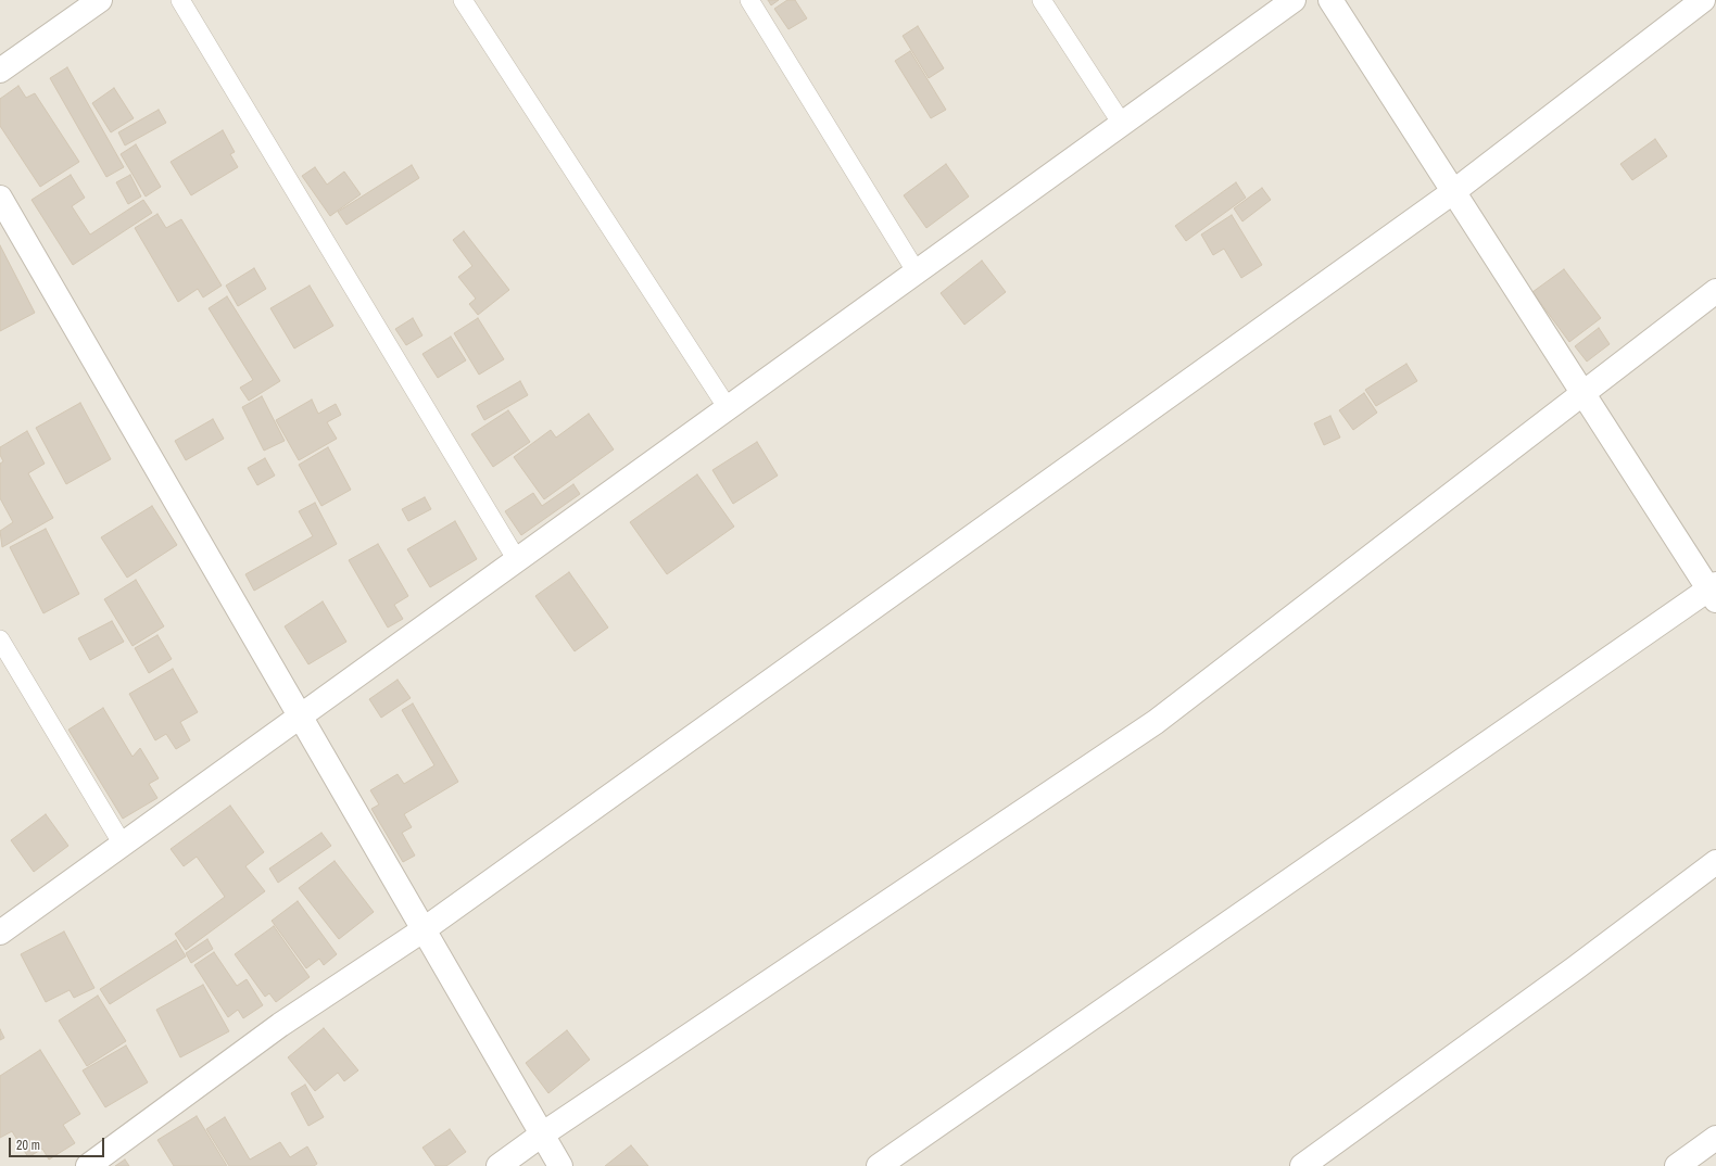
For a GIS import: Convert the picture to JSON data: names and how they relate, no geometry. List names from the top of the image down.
{
  "scale_bar": "20 m"
}
